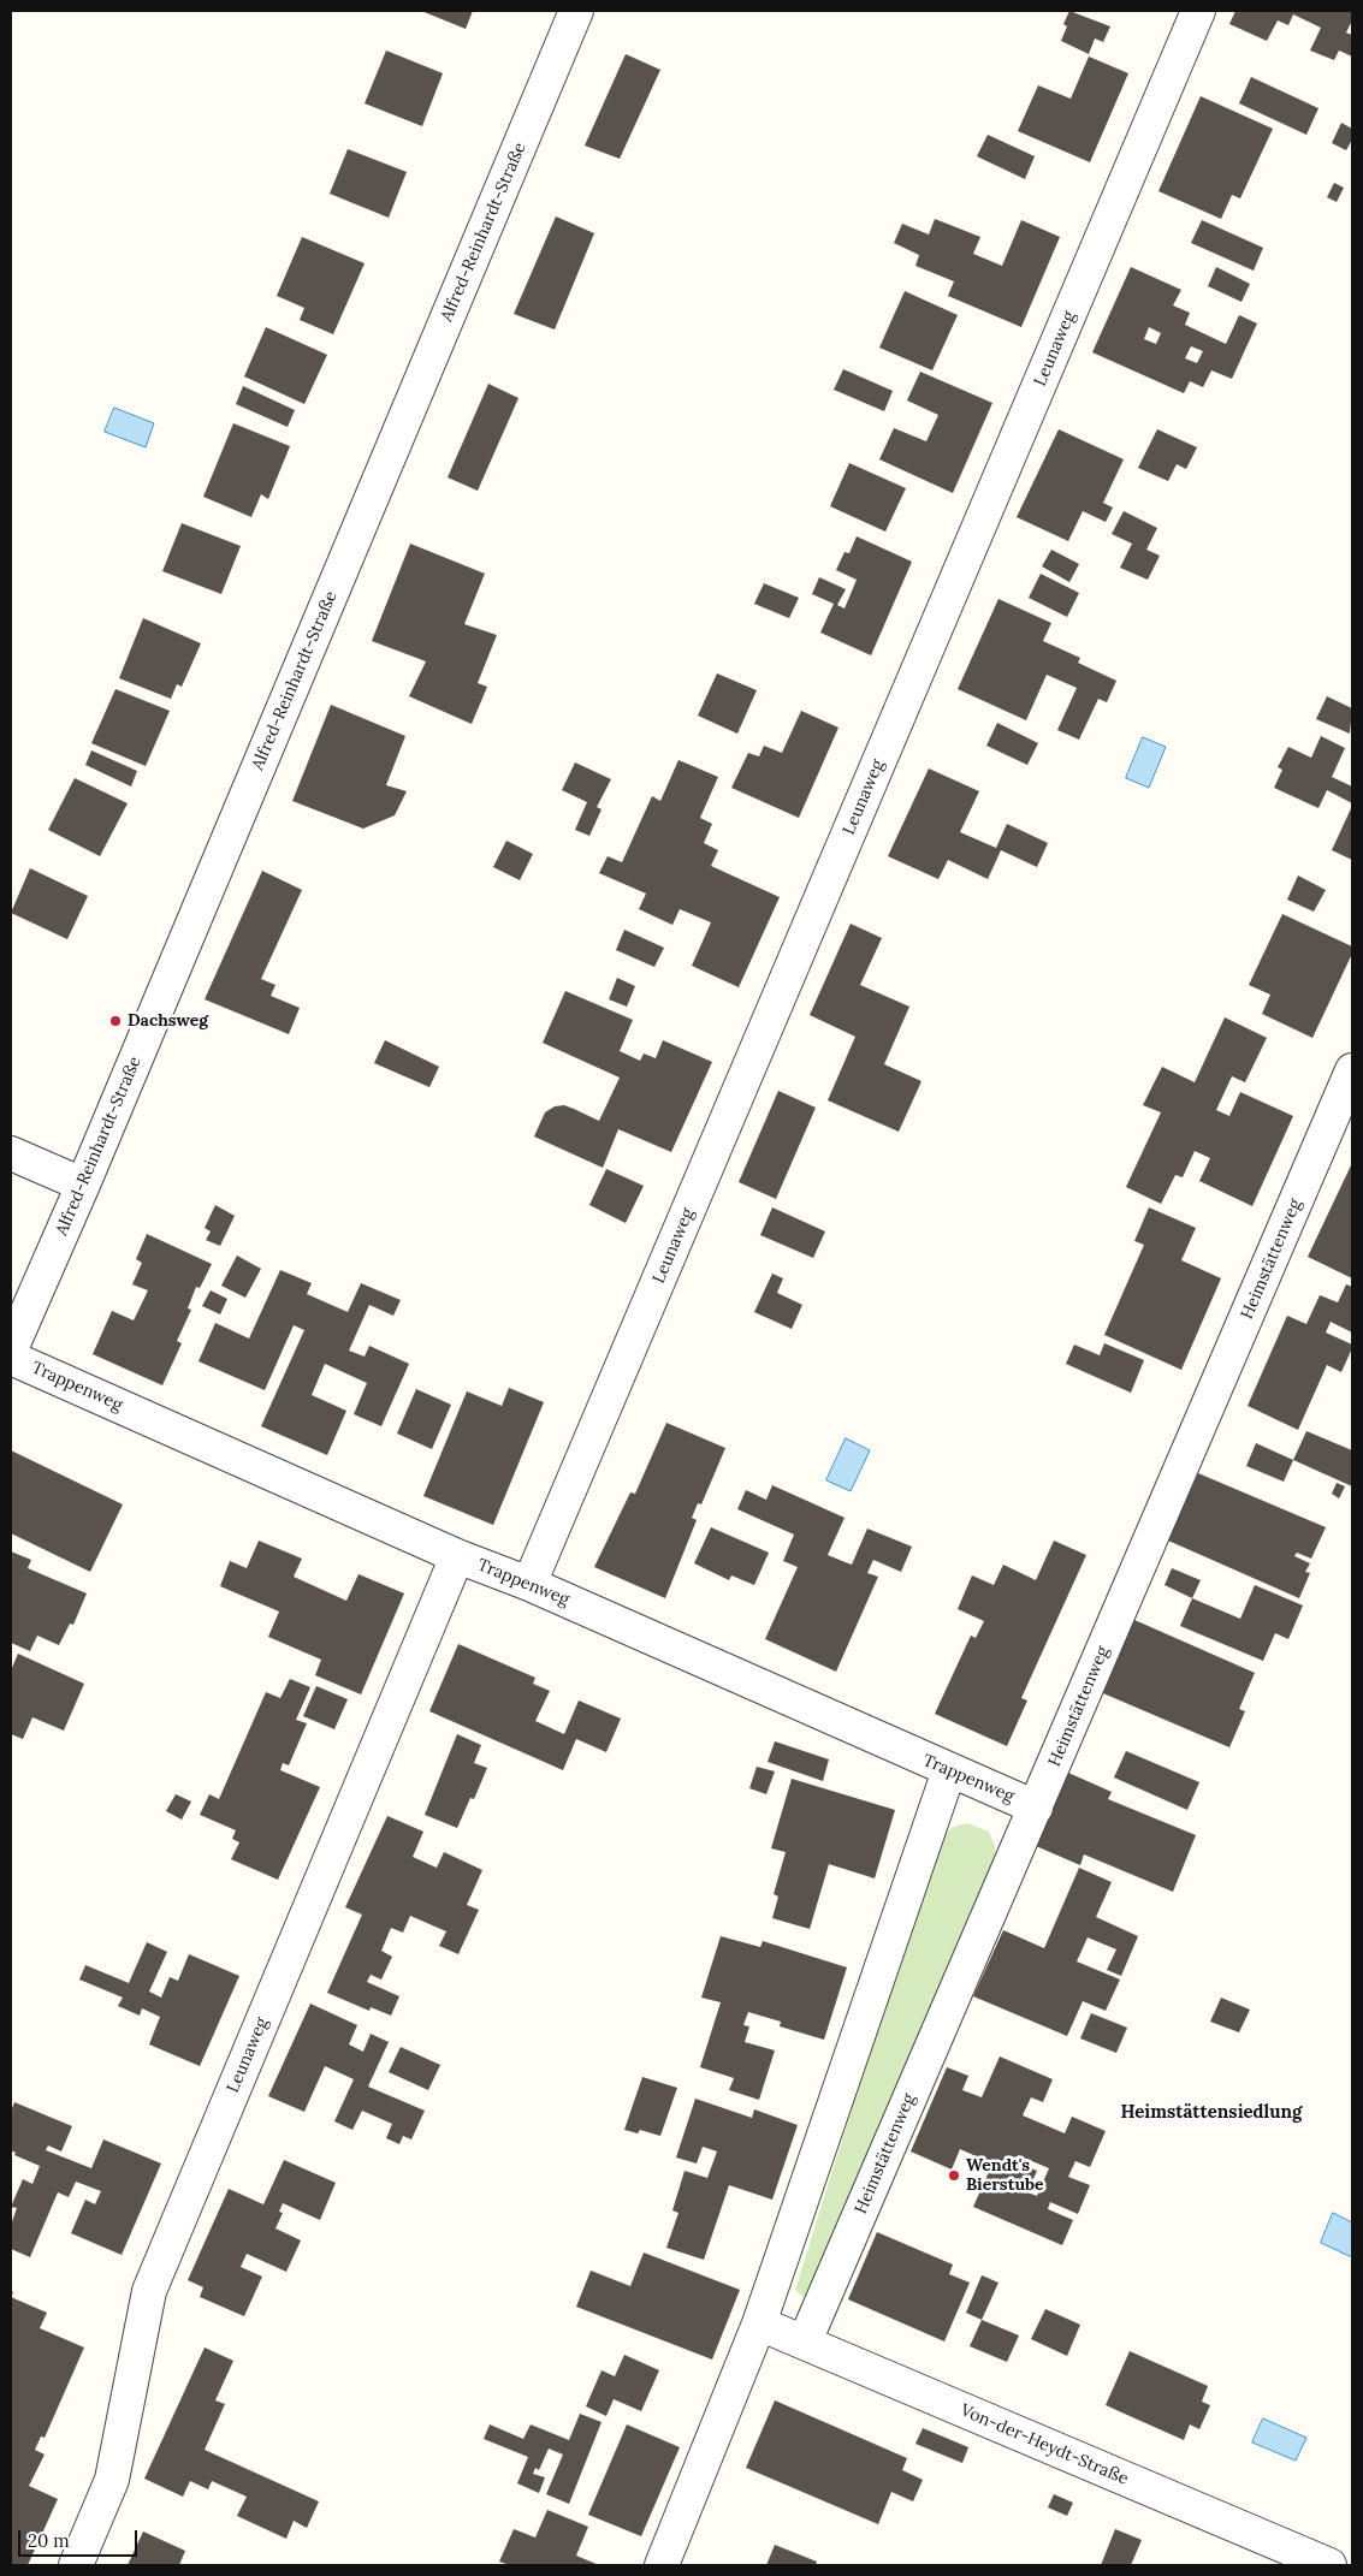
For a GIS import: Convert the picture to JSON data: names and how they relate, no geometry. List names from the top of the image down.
{
  "streets": {
    "street": [
      "Alfred-Reinhardt-Straße",
      "Leunaweg",
      "Heimstättenweg",
      "Trappenweg",
      "Von-der-Heydt-Straße"
    ]
  },
  "crossings": [
    ["Leunaweg", "Trappenweg"],
    ["Heimstättenweg", "Trappenweg"],
    ["Heimstättenweg", "Von-der-Heydt-Straße"]
  ],
  "districts": ["Heimstättensiedlung"],
  "places": ["Dachsweg", "Wendt's Bierstube"],
  "scale_bar": "20 m"
}
